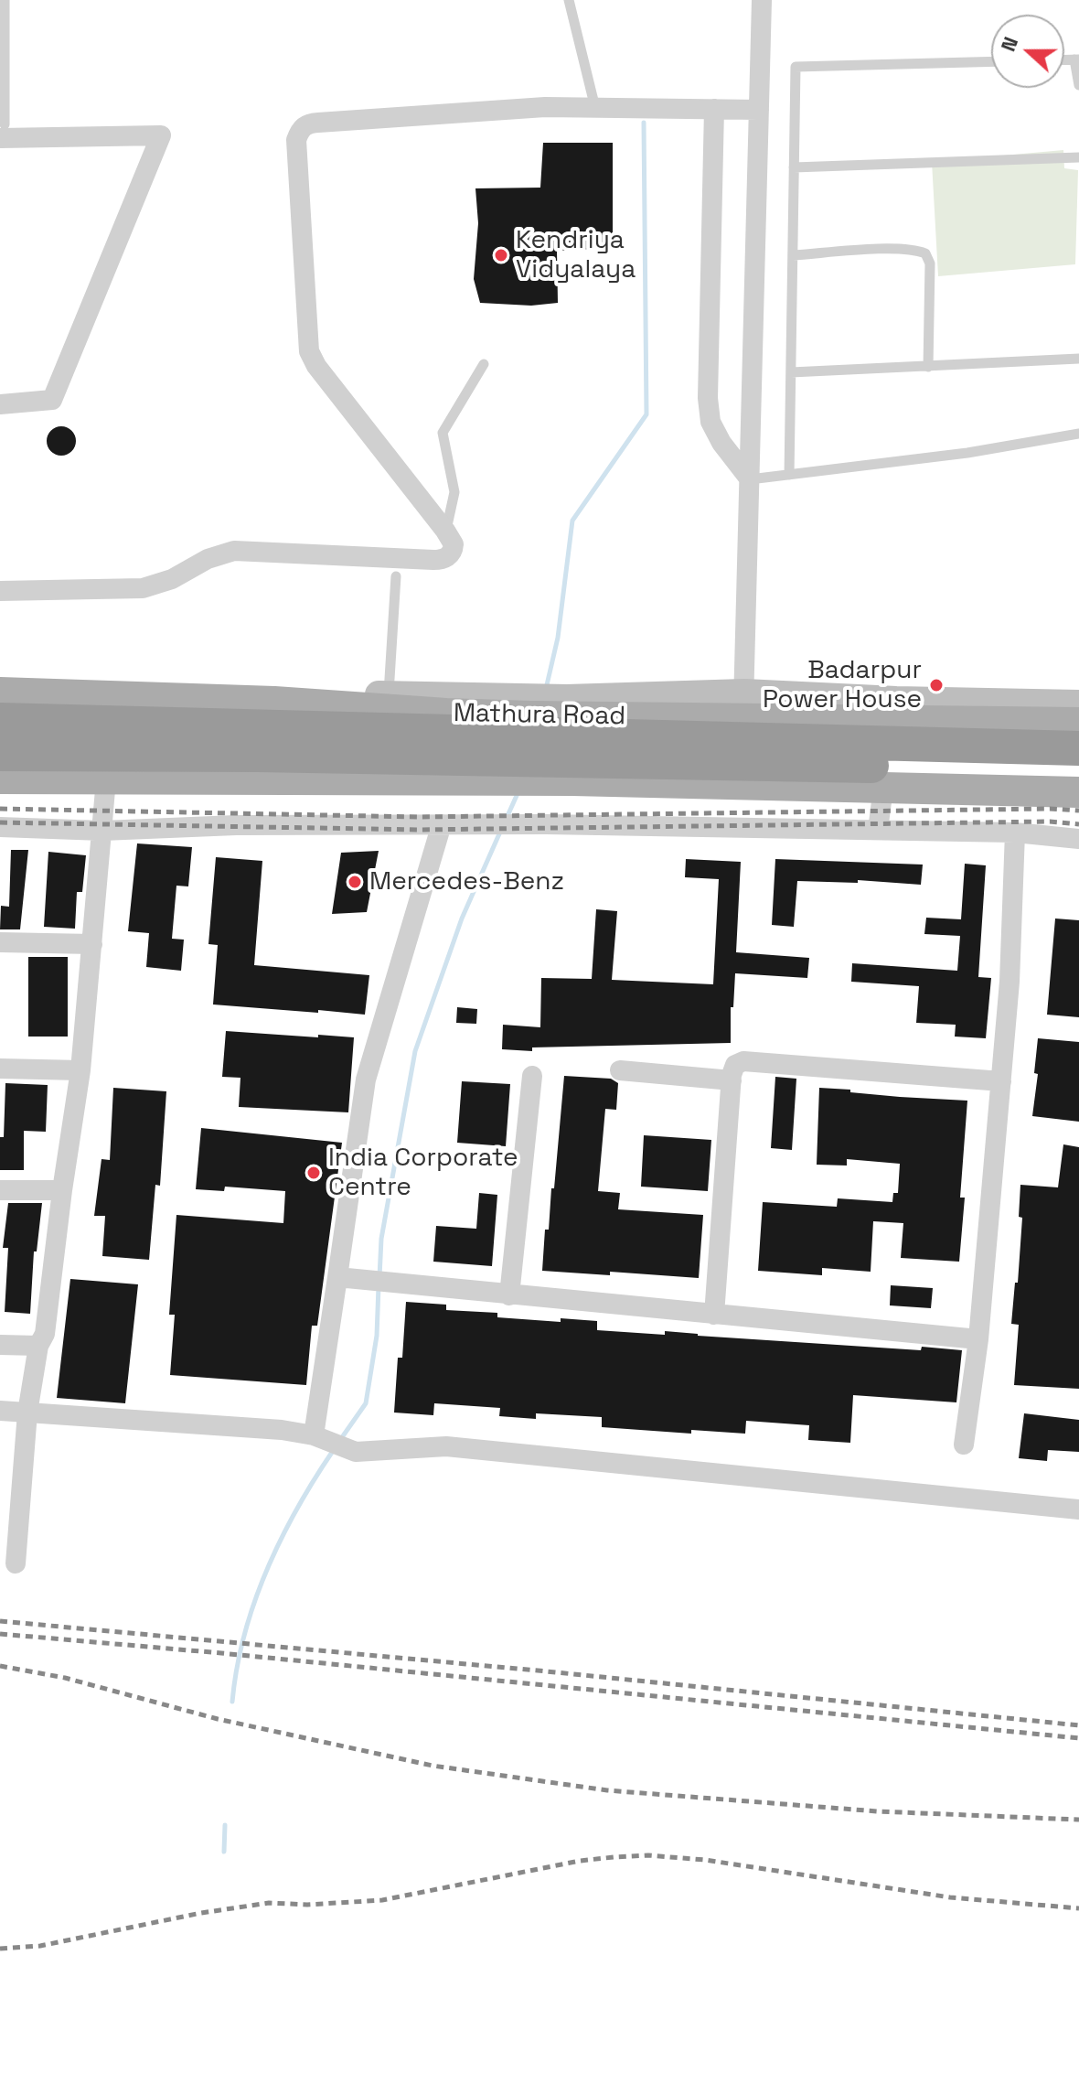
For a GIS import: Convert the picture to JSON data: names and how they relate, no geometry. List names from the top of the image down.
{
  "streets": {
    "highway": ["Mathura Road"]
  },
  "places": [
    "Kendriya Vidyalaya",
    "Badarpur Power House",
    "Mercedes-Benz",
    "India Corporate Centre"
  ],
  "north": "left"
}
